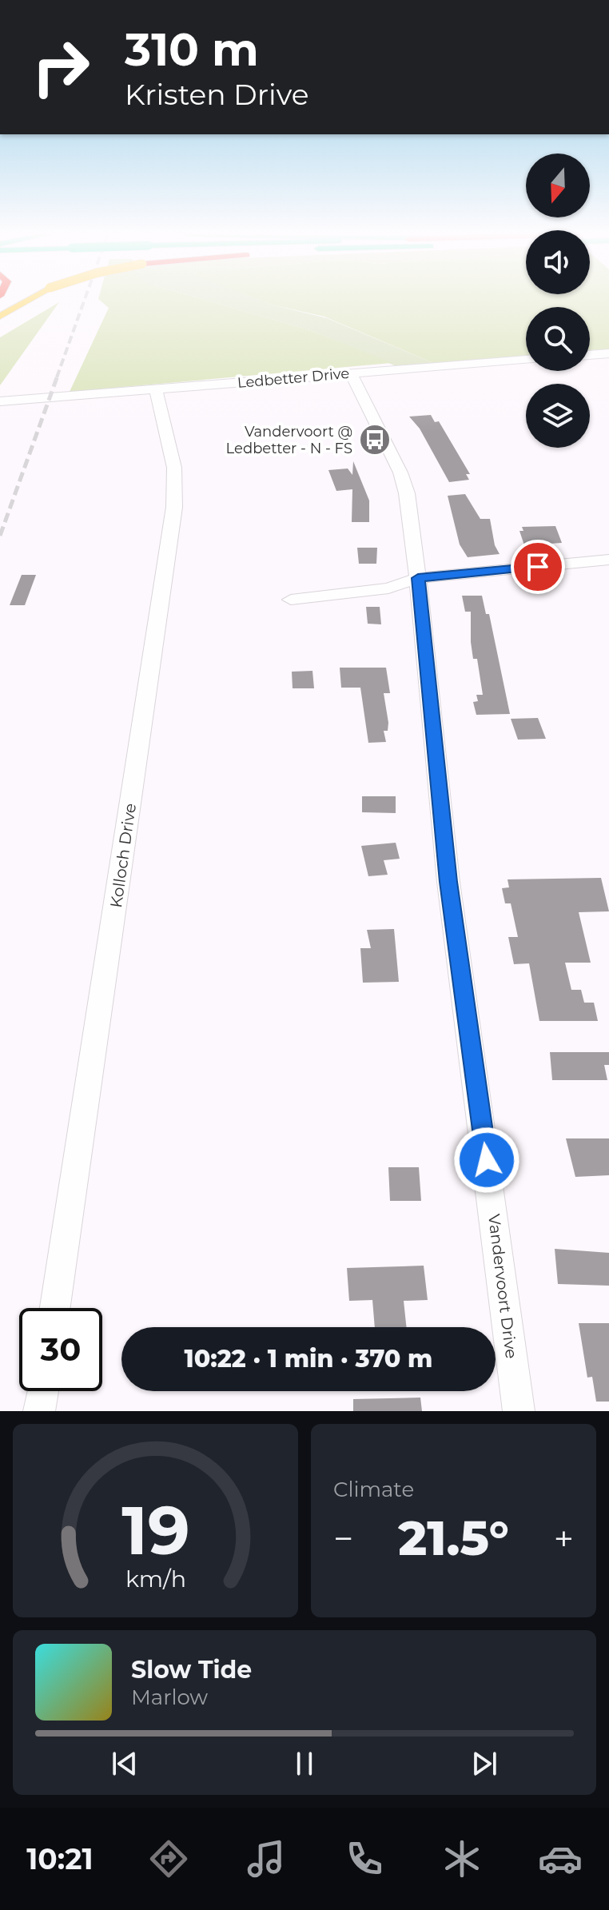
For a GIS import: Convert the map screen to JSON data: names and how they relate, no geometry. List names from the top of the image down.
{
  "streets": {
    "street": ["Ledbetter Drive", "Kolloch Drive", "Vandervoort Drive"]
  },
  "crossings": [
    ["Ledbetter Drive", "Kolloch Drive"],
    ["Ledbetter Drive", "Vandervoort Drive"]
  ],
  "places": {
    "bus stop": ["Vandervoort @ Ledbetter - N - FS"]
  },
  "north": "bottom",
  "page": {
    "turn": ["310 m", "Kristen Drive"],
    "limit": "30",
    "trip": "10:22 · 1 min · 370 m",
    "tile": "Climate",
    "heat": ["−", "21.5°", "+"],
    "song": ["Slow Tide", "Marlow"],
    "tabs": "10:21",
    "gauge": ["19", "km/h"]
  }
}
